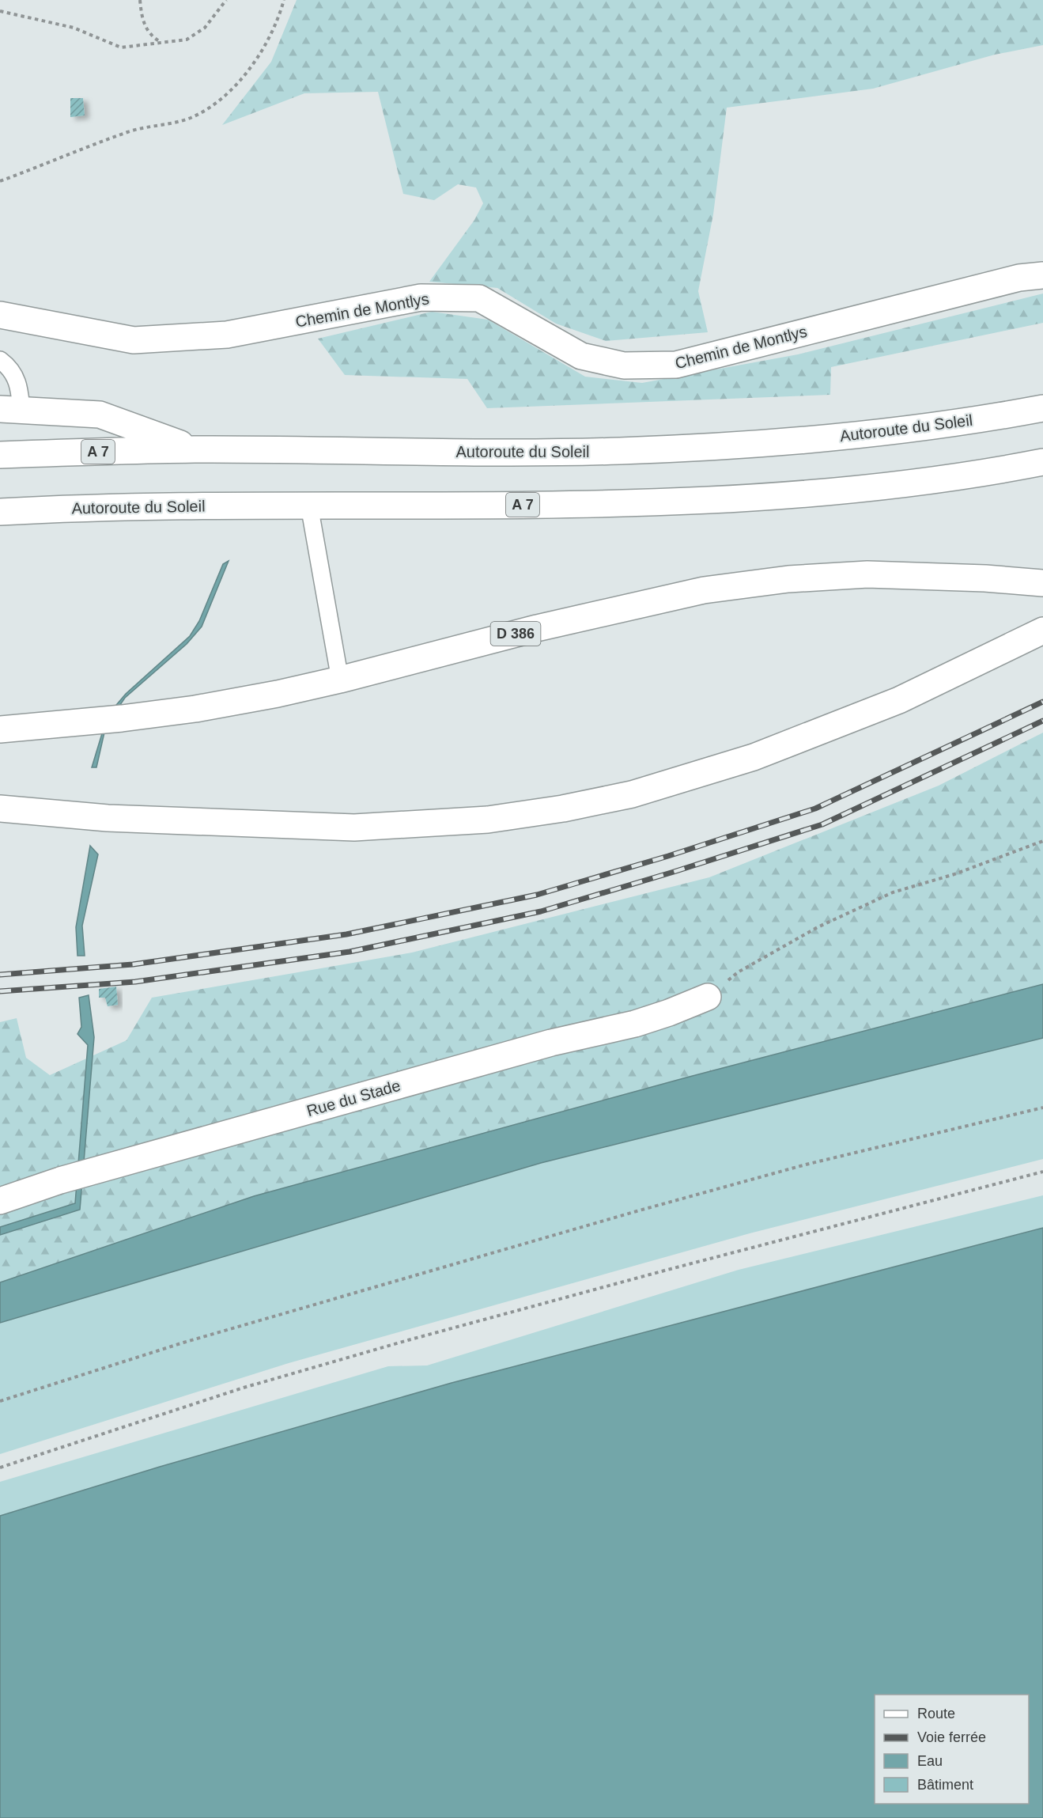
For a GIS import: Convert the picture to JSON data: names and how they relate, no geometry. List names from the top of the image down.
{
  "streets": {
    "main road": [
      "Chemin de Montlys",
      "Autoroute du Soleil",
      "A 7",
      "D 386",
      "Rue du Stade"
    ]
  },
  "legend": [
    "Route",
    "Voie ferrée",
    "Eau",
    "Bâtiment"
  ]
}
